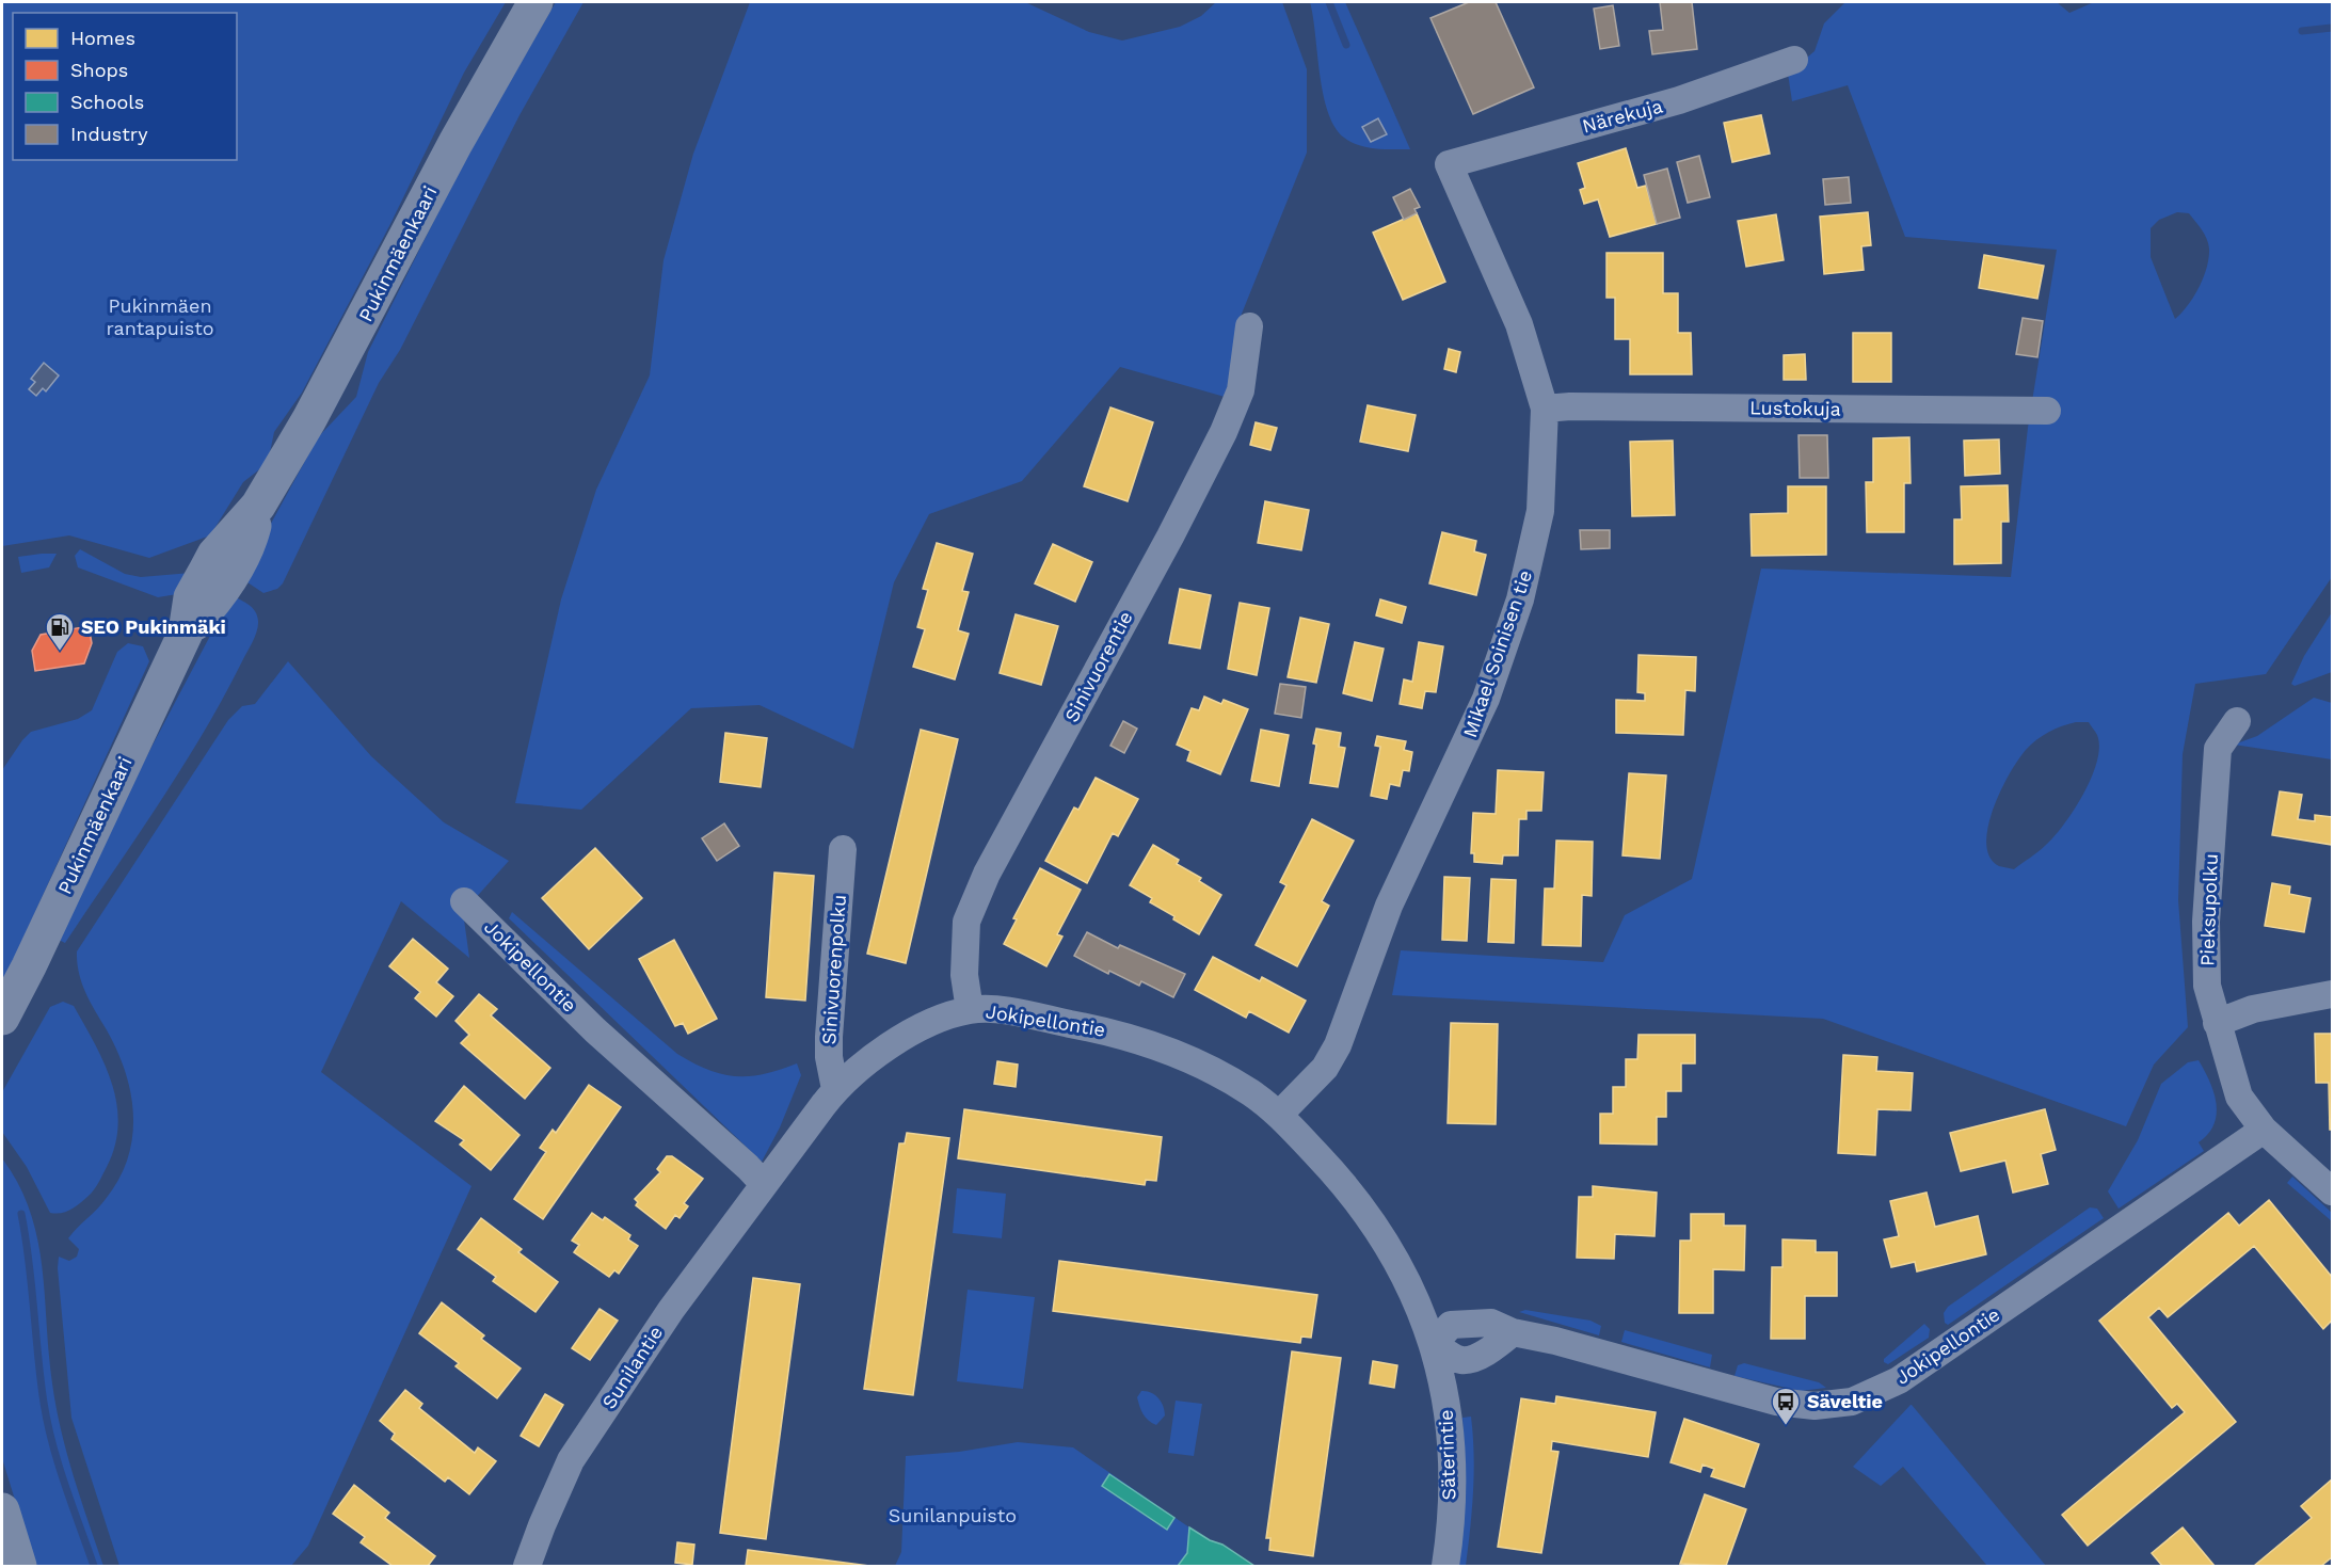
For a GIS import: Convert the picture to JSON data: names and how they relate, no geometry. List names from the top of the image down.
{
  "streets": {
    "main road": ["Pukinmäenkaari"],
    "street": [
      "Närekuja",
      "Lustokuja",
      "Mikael Soinisen tie",
      "Sinivuorentie",
      "Pieksupolku",
      "Jokipellontie",
      "Sinivuorenpolku",
      "Sunilantie",
      "Säterintie"
    ]
  },
  "crossings": [
    ["Närekuja", "Mikael Soinisen tie"],
    ["Lustokuja", "Mikael Soinisen tie"],
    ["Mikael Soinisen tie", "Jokipellontie"],
    ["Sinivuorentie", "Jokipellontie"],
    ["Pieksupolku", "Jokipellontie"],
    ["Jokipellontie", "Sinivuorenpolku"],
    ["Jokipellontie", "Sunilantie"],
    ["Jokipellontie", "Säterintie"]
  ],
  "parks": ["Pukinmäen rantapuisto", "Sunilanpuisto"],
  "places": {
    "fuel station": ["SEO Pukinmäki"],
    "bus stop": ["Säveltie"]
  },
  "legend": [
    "Homes",
    "Shops",
    "Schools",
    "Industry"
  ]
}
